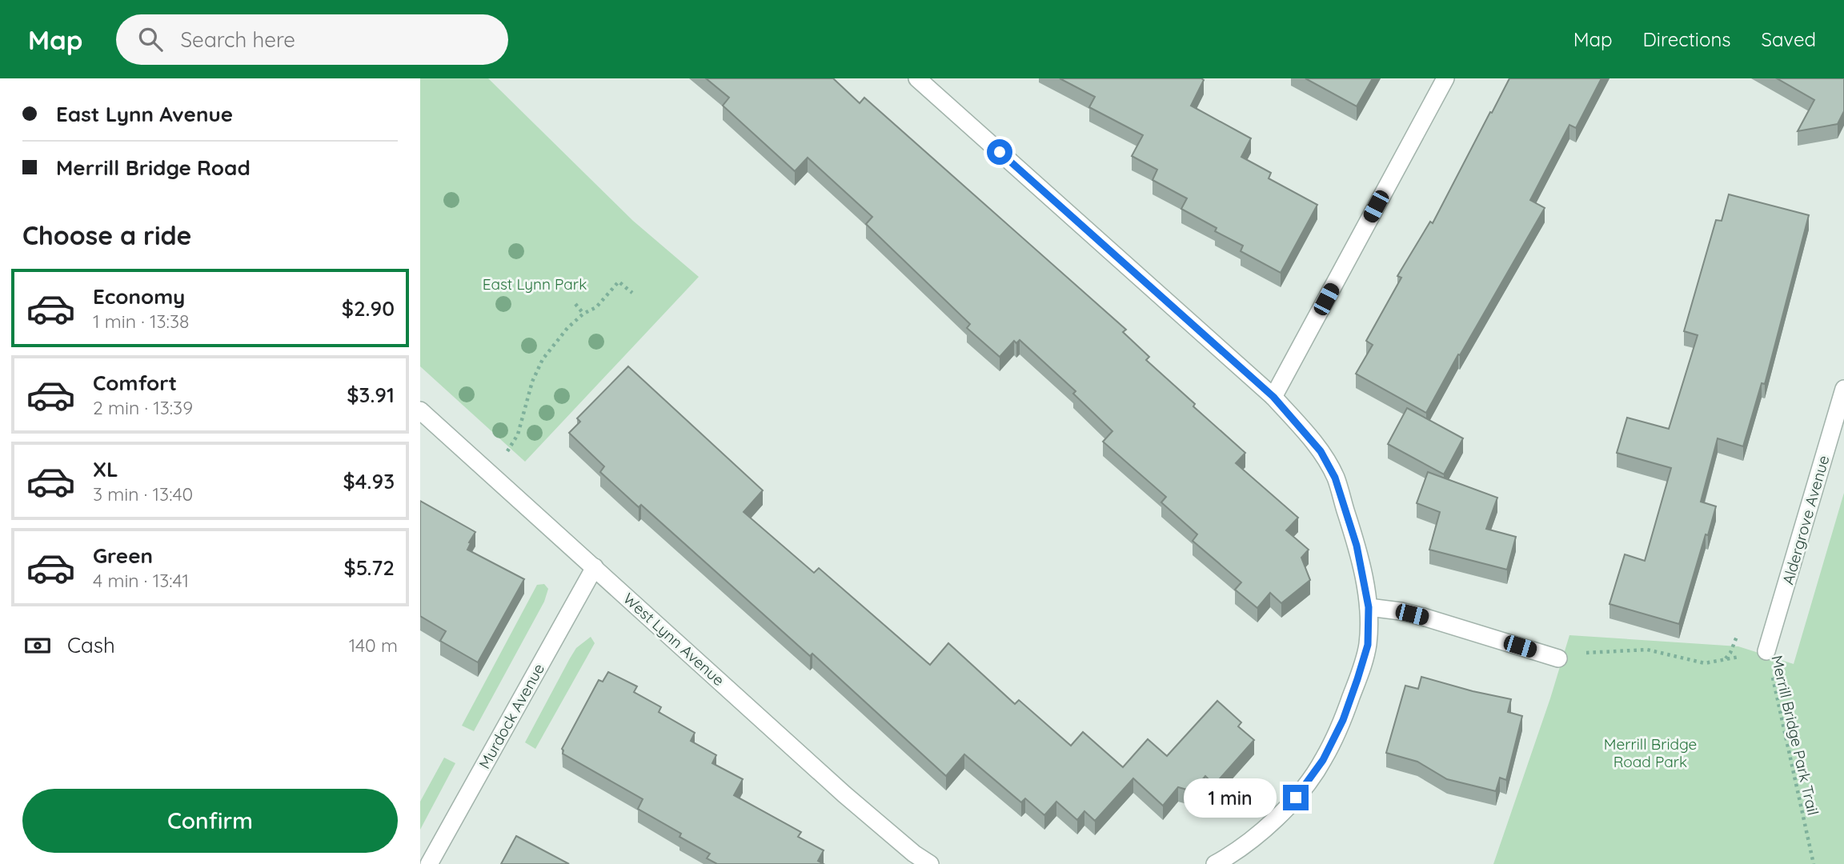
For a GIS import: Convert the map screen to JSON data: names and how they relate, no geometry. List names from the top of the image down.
{
  "streets": {
    "street": ["Aldergrove Avenue", "West Lynn Avenue", "Murdock Avenue"],
    "path": ["Merrill Bridge Park Trail"]
  },
  "crossings": [
    ["Aldergrove Avenue", "Merrill Bridge Park Trail"],
    ["West Lynn Avenue", "Murdock Avenue"]
  ],
  "parks": ["East Lynn Park", "Merrill Bridge Road Park"],
  "page": {
    "header": "Map",
    "search": "Search here",
    "nav": ["Map", "Directions", "Saved"],
    "banner": ["East Lynn Avenue", "Merrill Bridge Road"],
    "heading": "Choose a ride",
    "list": [
      {
        "name": "Economy",
        "note": "1 min · 13:38",
        "value": "$2.90"
      },
      {
        "name": "Comfort",
        "note": "2 min · 13:39",
        "value": "$3.91"
      },
      {
        "name": "XL",
        "note": "3 min · 13:40",
        "value": "$4.93"
      },
      {
        "name": "Green",
        "note": "4 min · 13:41",
        "value": "$5.72"
      }
    ],
    "pay": ["Cash", "140 m"],
    "buttons": "Confirm",
    "bubble": "1 min"
  }
}
